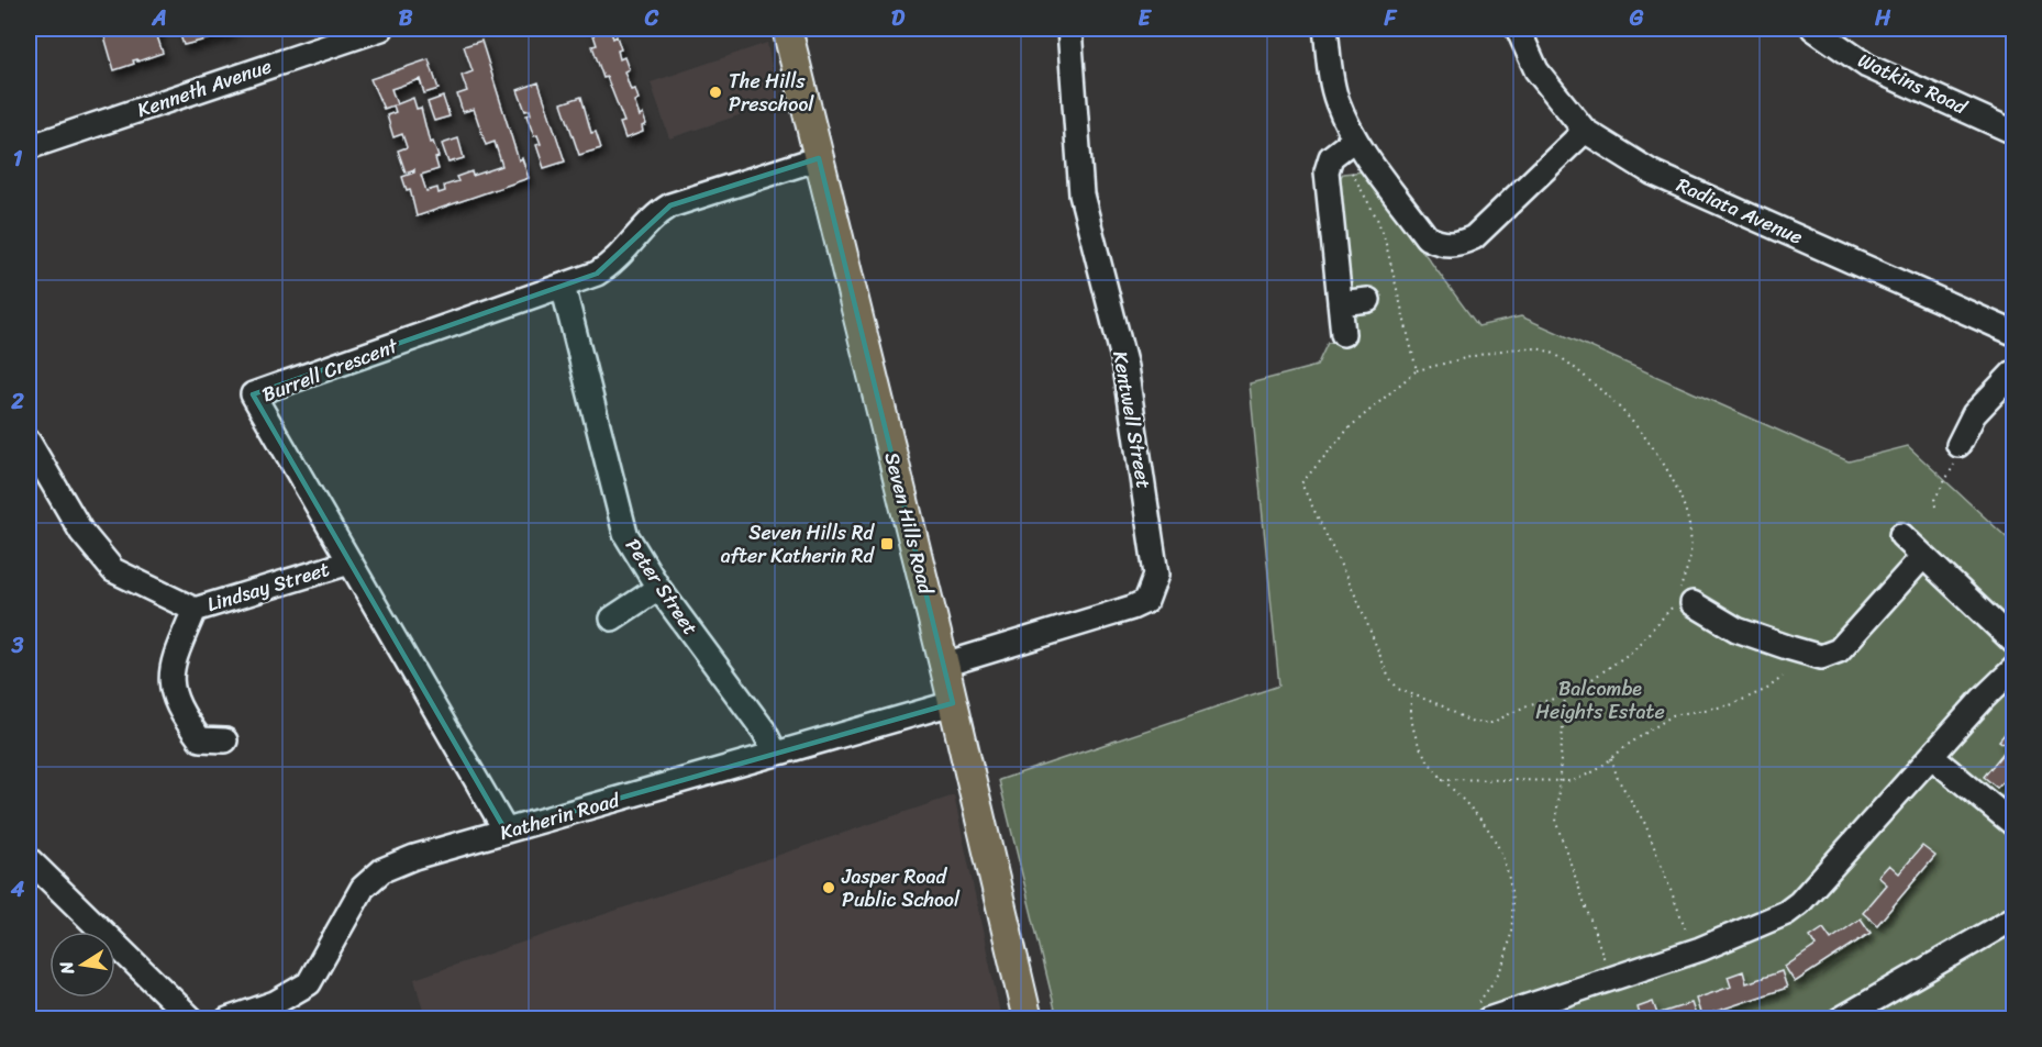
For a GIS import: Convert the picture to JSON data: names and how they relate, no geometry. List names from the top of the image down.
{
  "streets": {
    "main road": ["Seven Hills Road"],
    "street": [
      "Watkins Road",
      "Kenneth Avenue",
      "Radiata Avenue",
      "Burrell Crescent",
      "Kentwell Street",
      "Lindsay Street",
      "Peter Street",
      "Katherin Road"
    ]
  },
  "crossings": [
    ["Burrell Crescent", "Seven Hills Road"],
    ["Burrell Crescent", "Lindsay Street"],
    ["Burrell Crescent", "Peter Street"],
    ["Burrell Crescent", "Katherin Road"],
    ["Kentwell Street", "Seven Hills Road"],
    ["Seven Hills Road", "Katherin Road"],
    ["Peter Street", "Katherin Road"]
  ],
  "parks": ["Balcombe Heights Estate"],
  "places": {
    "other": ["The Hills Preschool", "Jasper Road Public School"],
    "transit": ["Seven Hills Rd after Katherin Rd"]
  },
  "north": "left",
  "grid": {
    "columns": [
      "A",
      "B",
      "C",
      "D",
      "E",
      "F",
      "G",
      "H"
    ],
    "rows": [
      "1",
      "2",
      "3",
      "4"
    ]
  }
}
